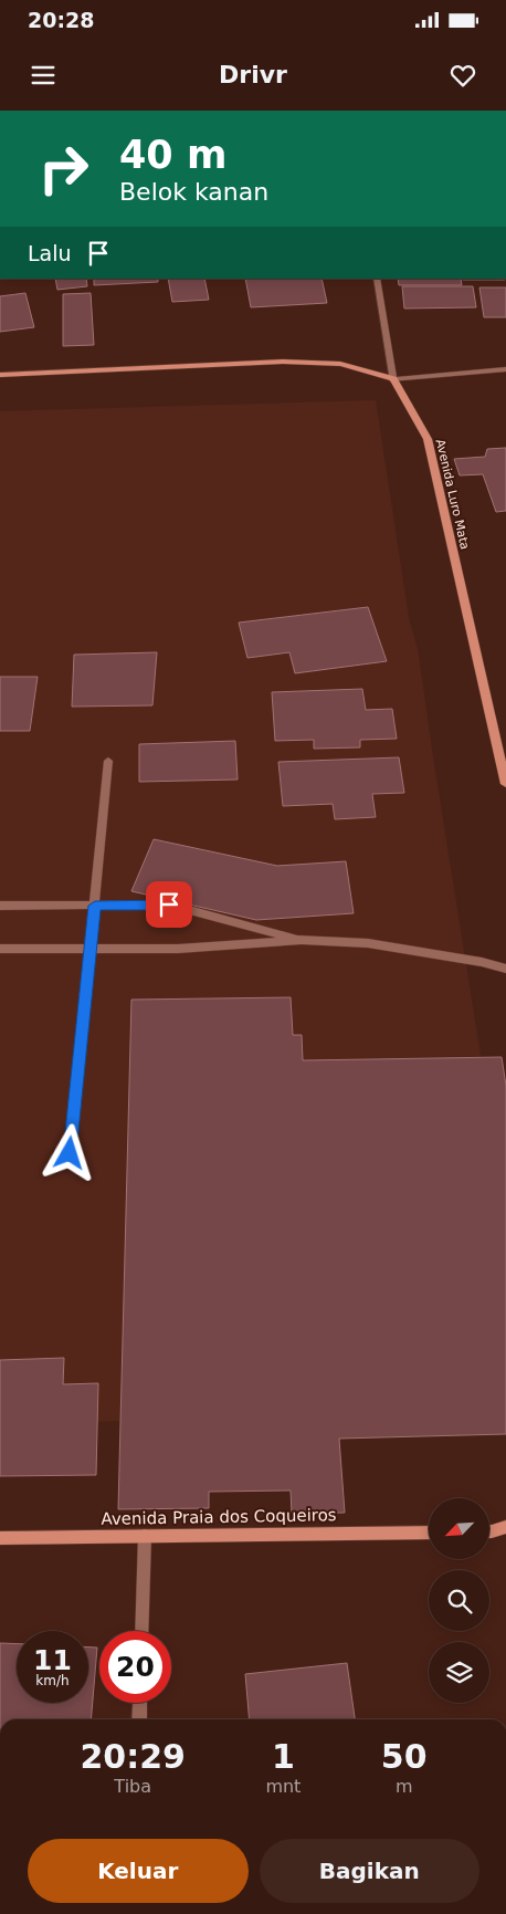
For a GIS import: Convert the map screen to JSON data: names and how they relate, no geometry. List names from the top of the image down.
{
  "streets": {
    "main road": ["Avenida Luro Mata", "Avenida Praia dos Coqueiros"]
  },
  "north": "bottom left",
  "page": {
    "status": "20:28",
    "header": "Drivr",
    "turn": ["40 m", "Belok kanan"],
    "then": "Lalu",
    "speed": "11 km/h",
    "limit": "20",
    "eta": [
      "20:29",
      "Tiba",
      "1",
      "mnt",
      "50",
      "m"
    ],
    "buttons": ["Keluar", "Bagikan"]
  }
}
